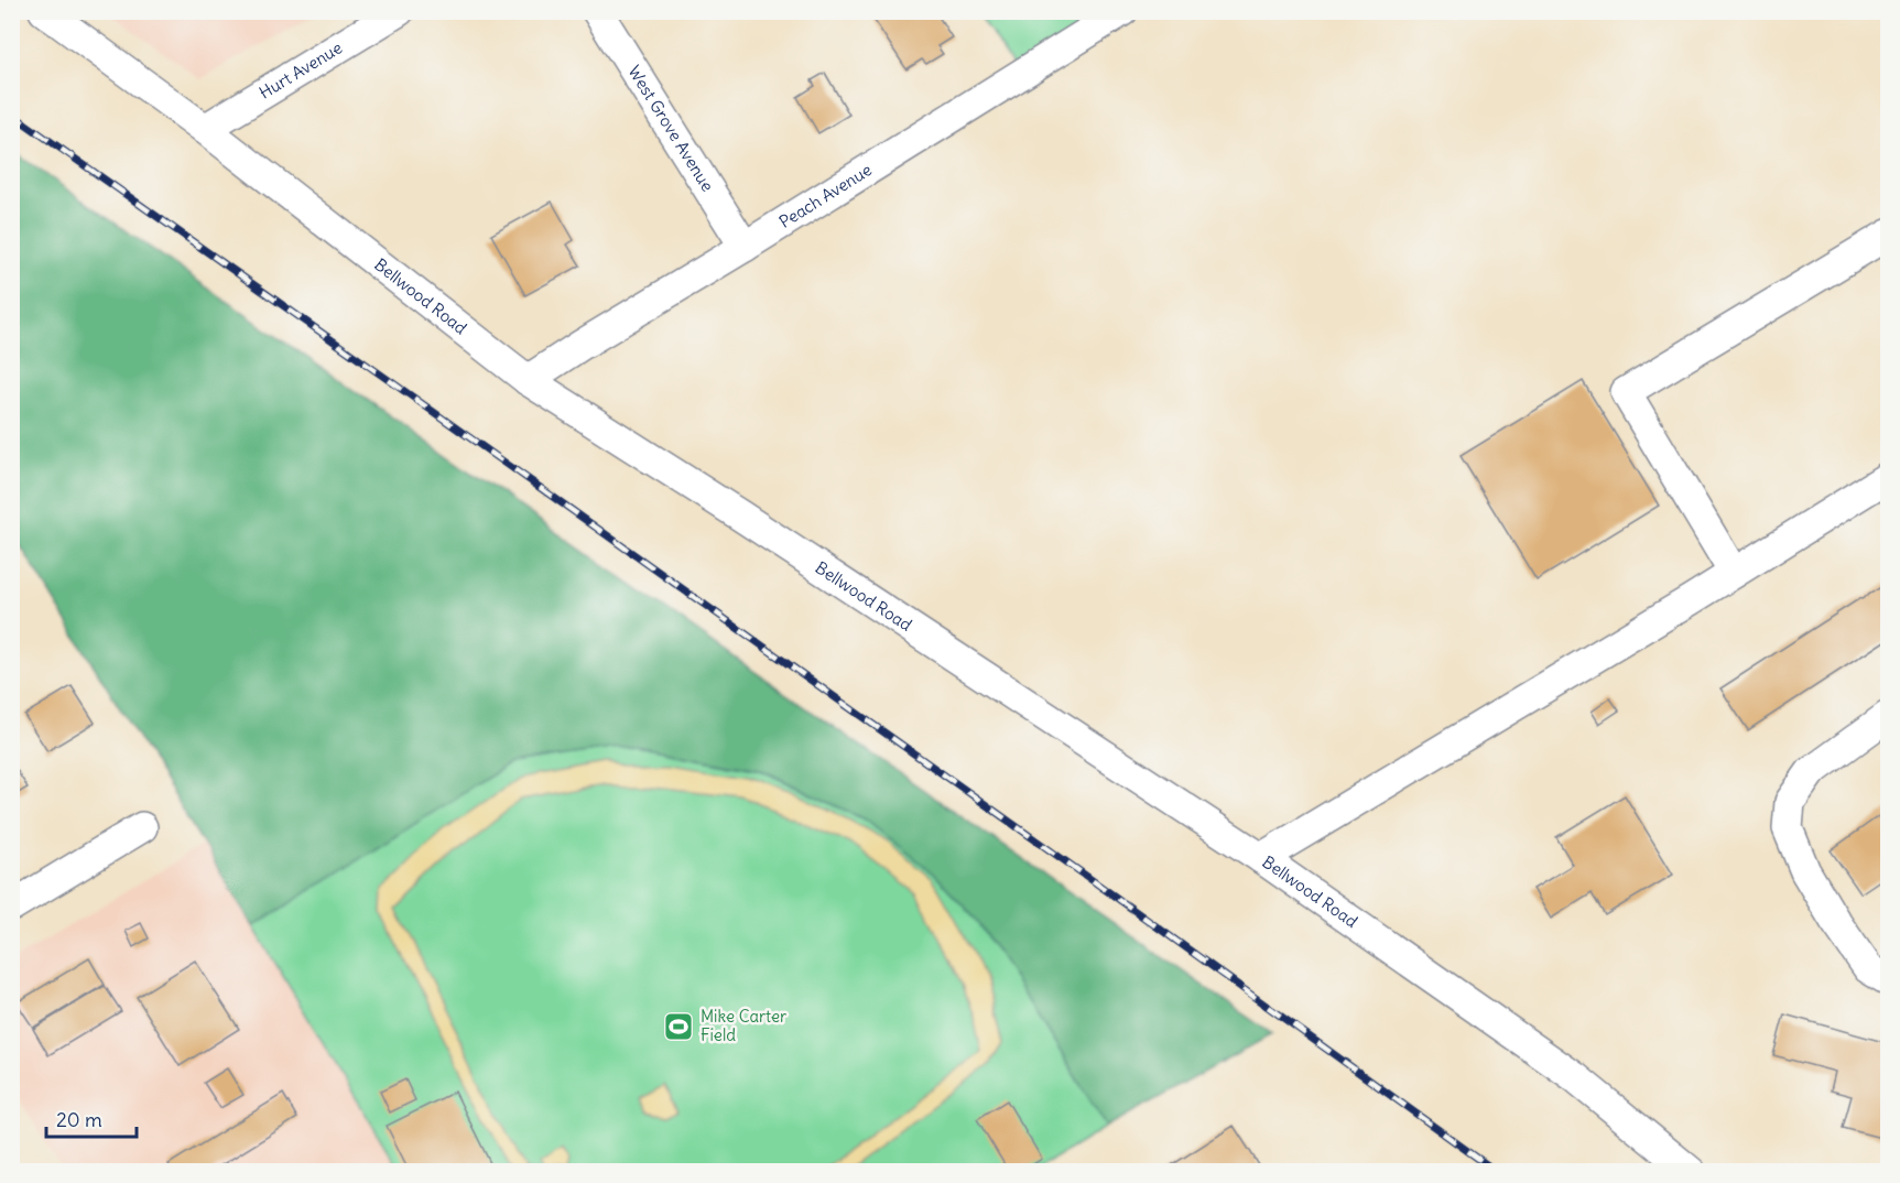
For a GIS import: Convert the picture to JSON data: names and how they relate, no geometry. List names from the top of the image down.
{
  "streets": {
    "street": [
      "Hurt Avenue",
      "West Grove Avenue",
      "Peach Avenue",
      "Bellwood Road"
    ]
  },
  "crossings": [
    ["Hurt Avenue", "Bellwood Road"],
    ["West Grove Avenue", "Peach Avenue"],
    ["Peach Avenue", "Bellwood Road"]
  ],
  "places": {
    "sports": ["Mike Carter Field"]
  },
  "scale_bar": "20 m"
}
